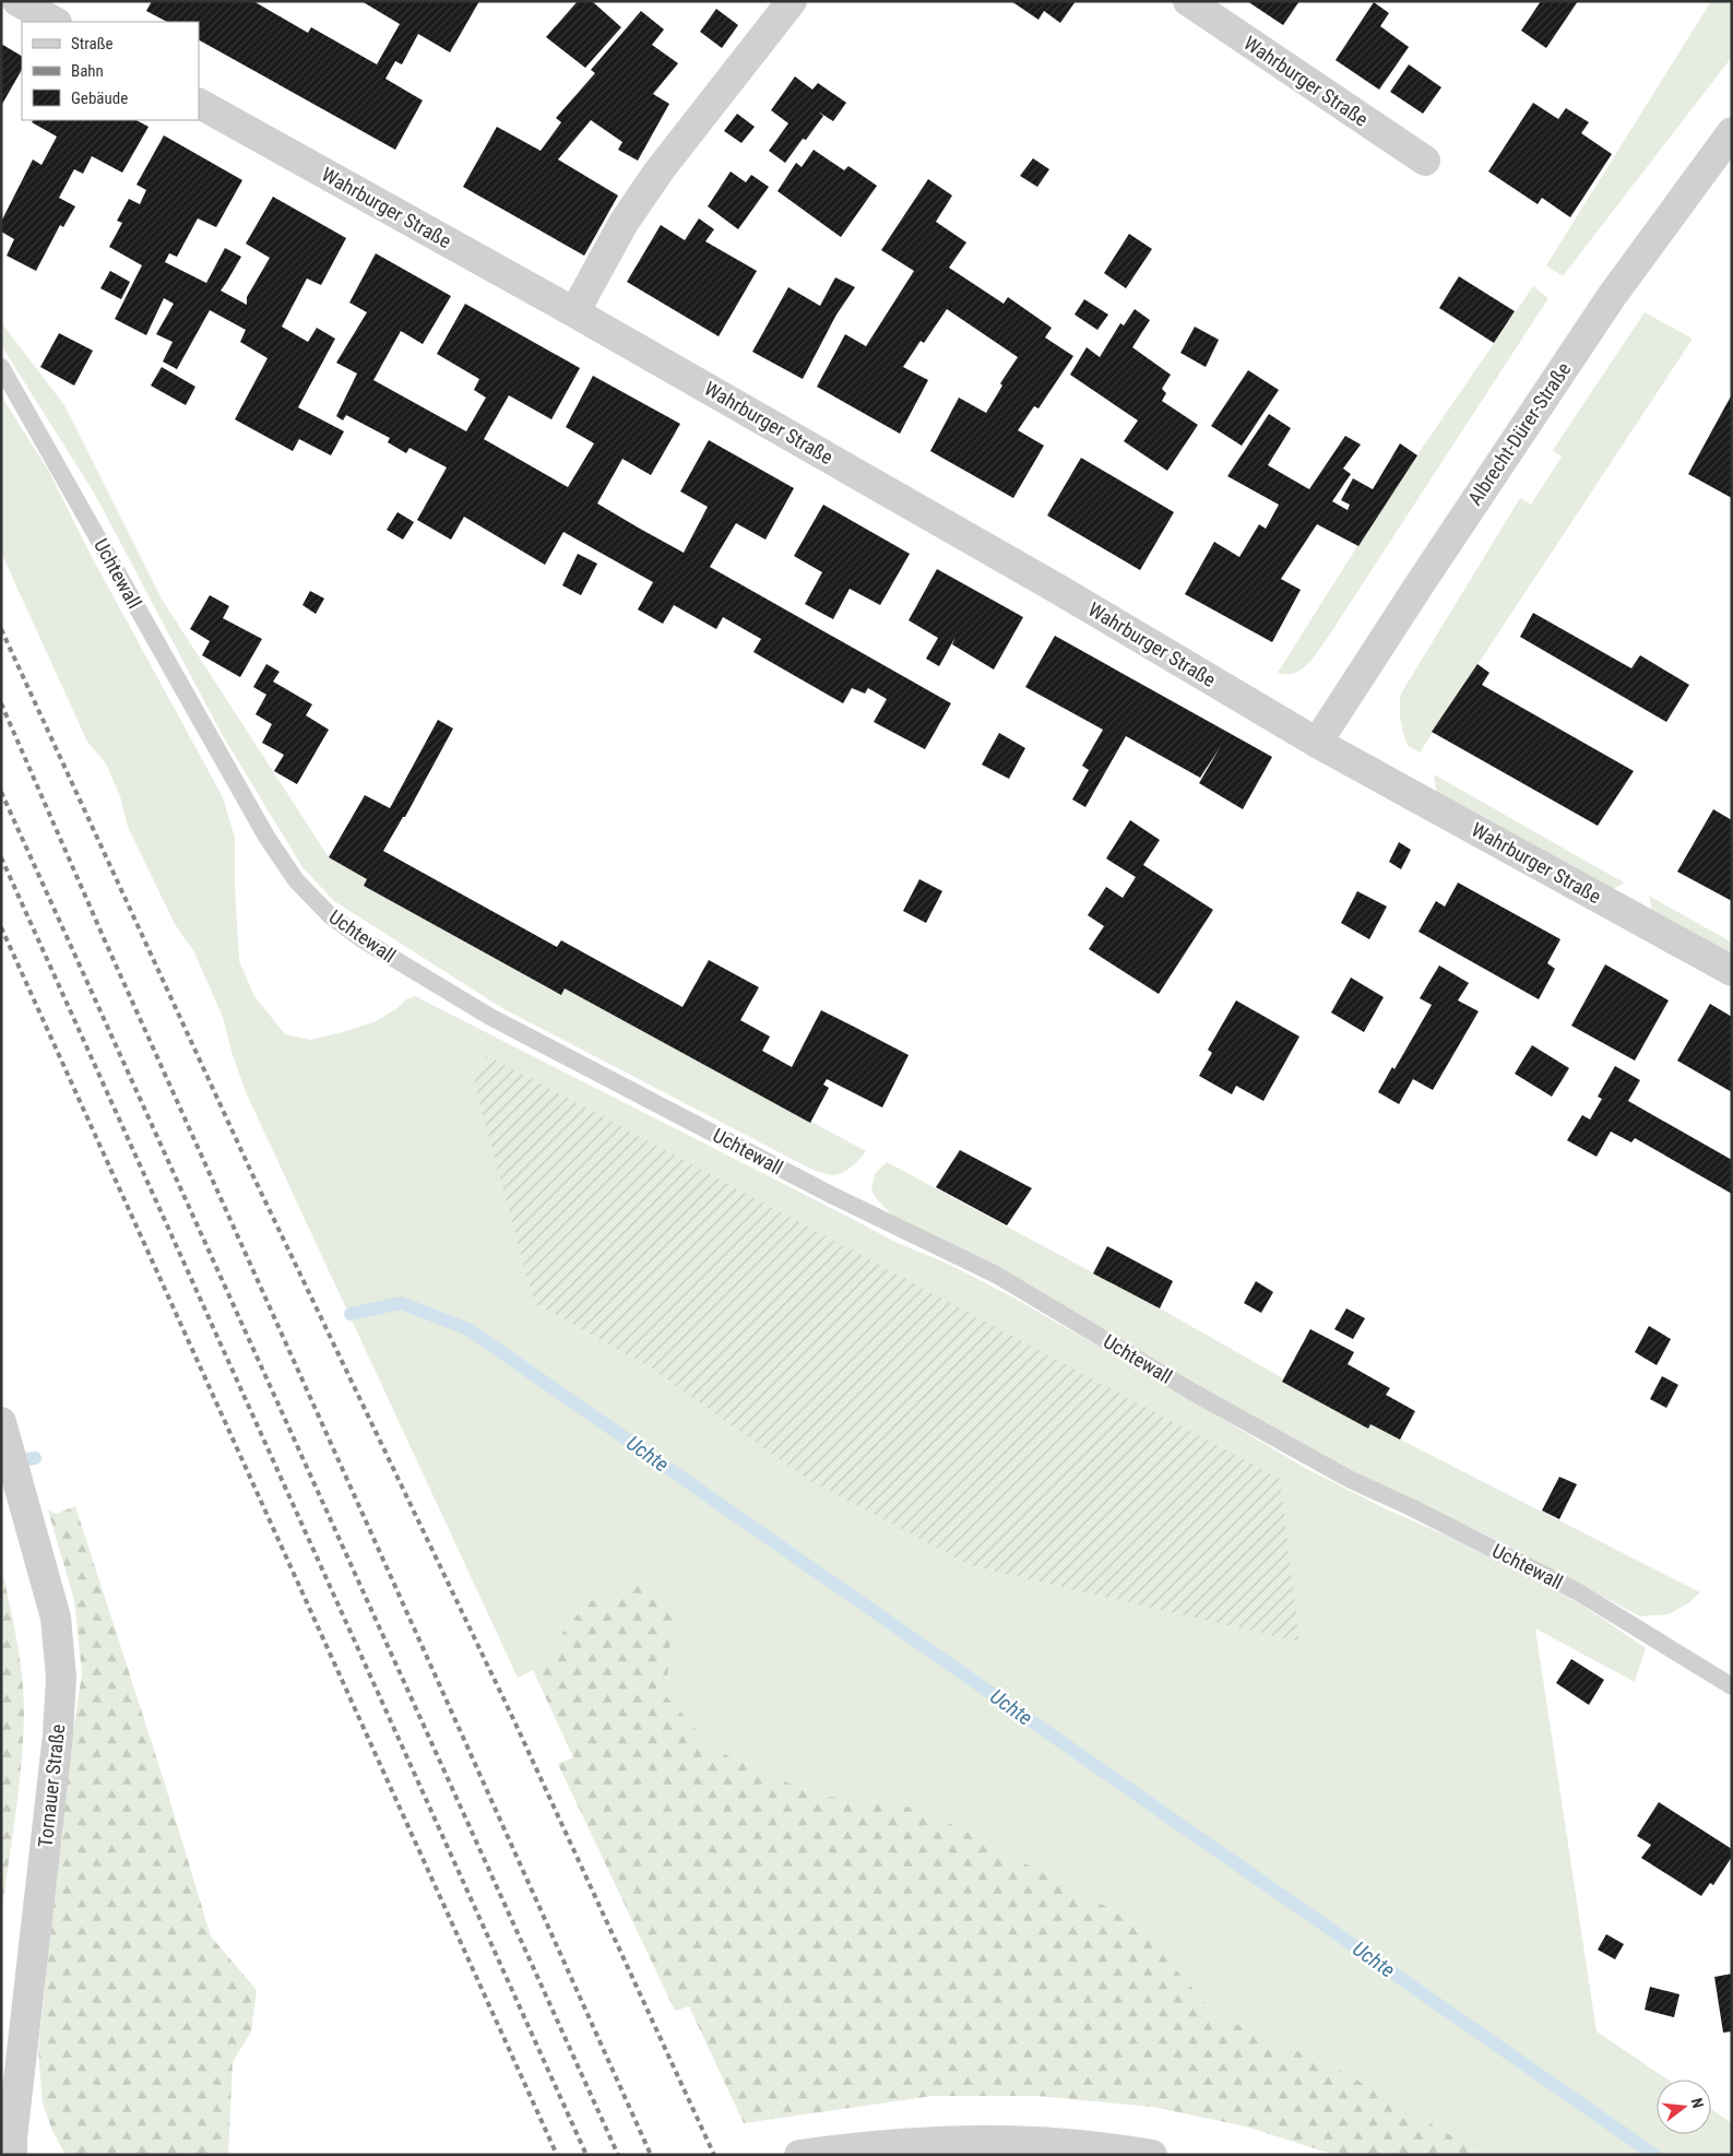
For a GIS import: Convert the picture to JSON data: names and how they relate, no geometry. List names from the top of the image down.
{
  "streets": {
    "street": ["Wahrburger Straße", "Albrecht-Dürer-Straße", "Tornauer Straße"],
    "lane": ["Uchtewall"]
  },
  "crossings": [
    ["Wahrburger Straße", "Albrecht-Dürer-Straße"]
  ],
  "water": ["Uchte"],
  "legend": ["Straße", "Bahn", "Gebäude"],
  "north": "right"
}
